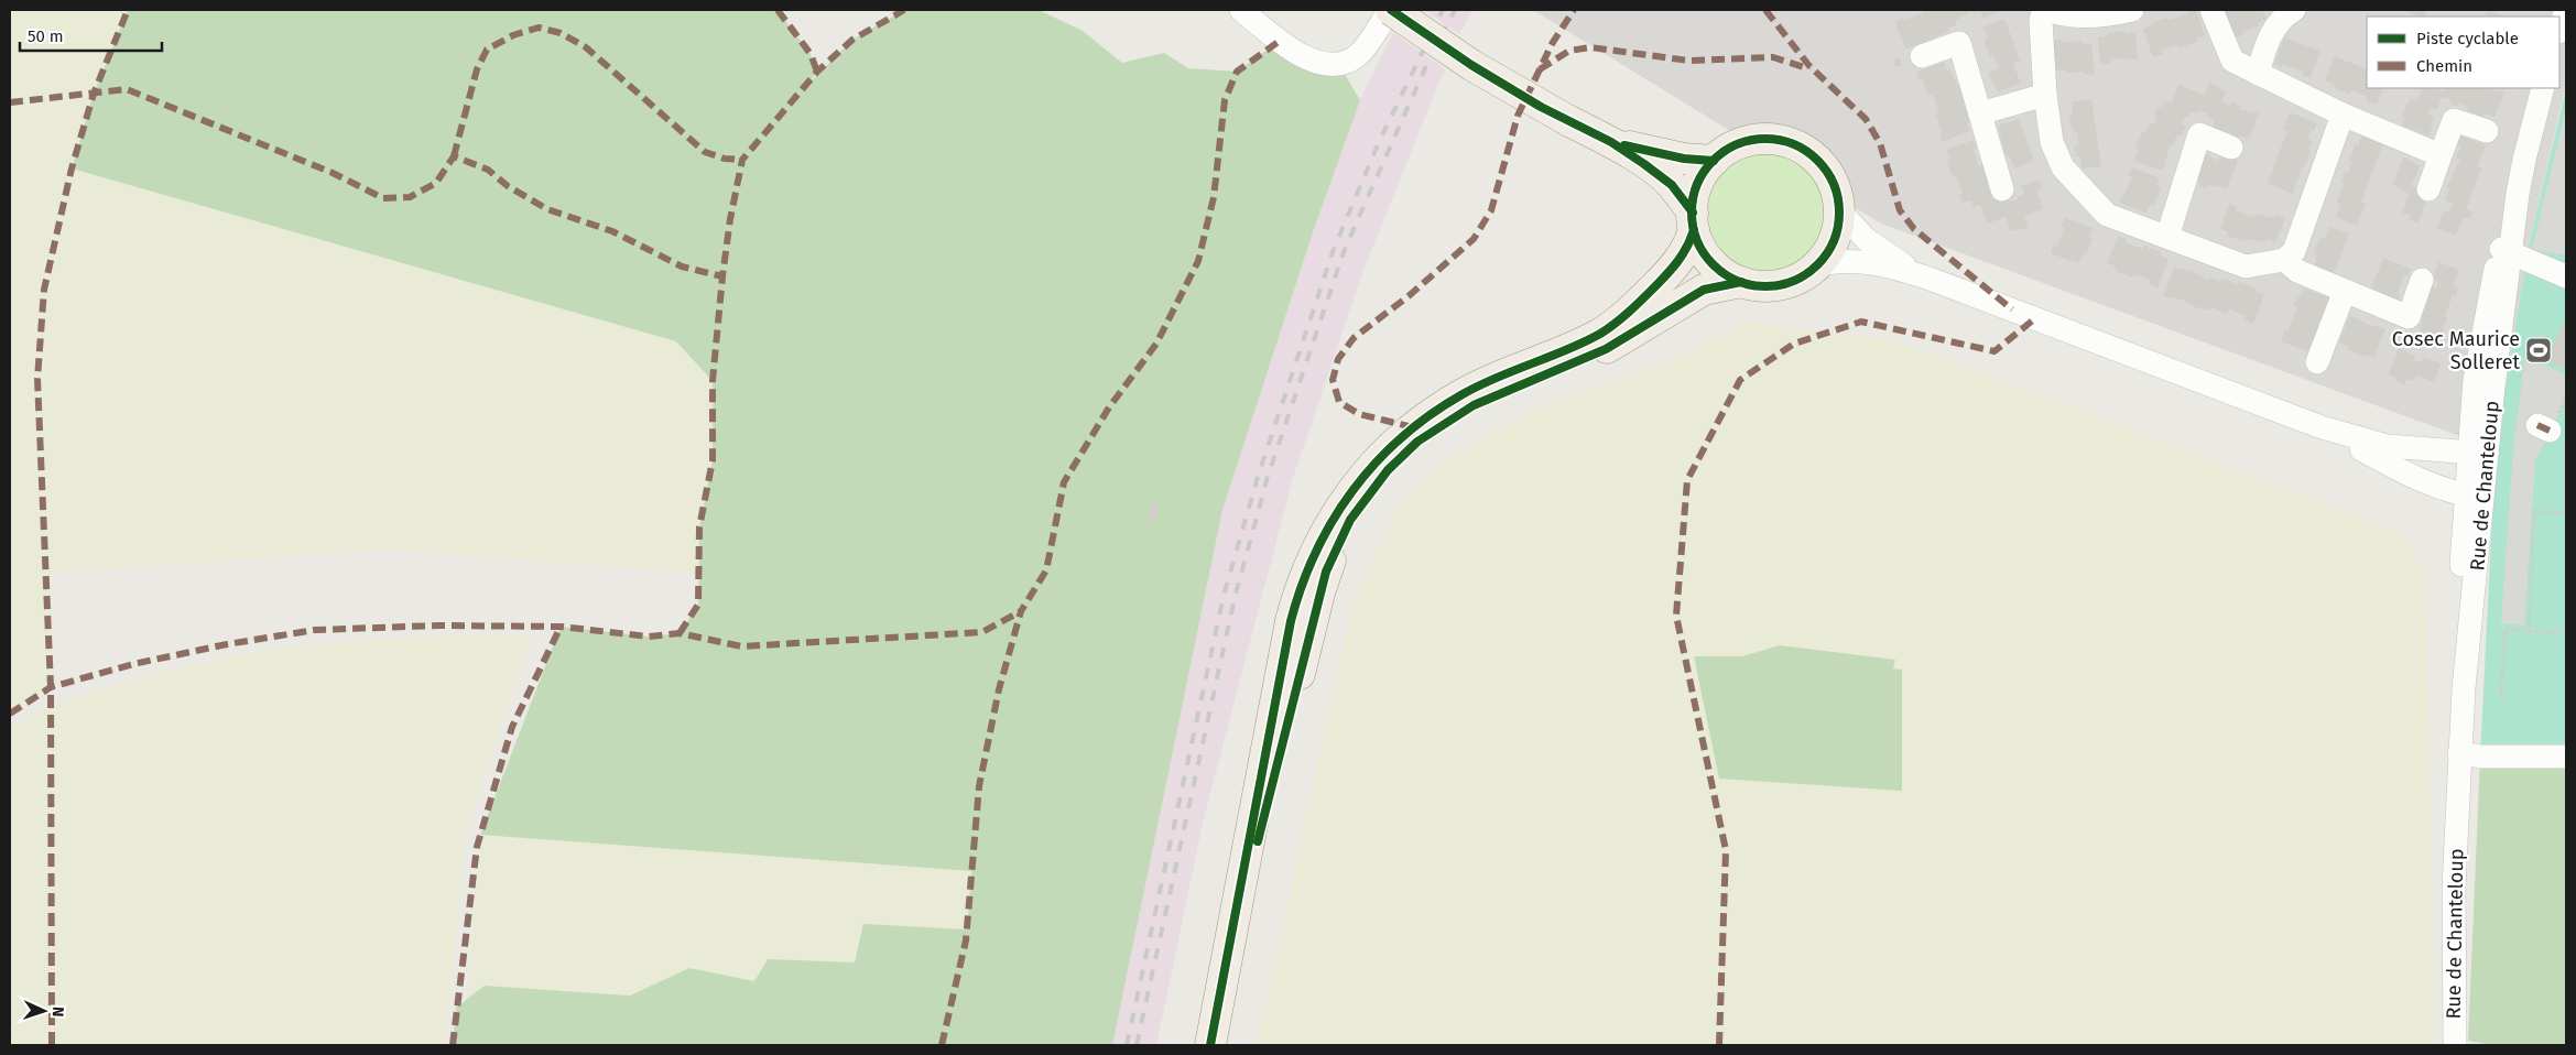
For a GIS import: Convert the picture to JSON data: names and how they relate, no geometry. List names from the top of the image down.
{
  "streets": {
    "street": ["Rue de Chanteloup"]
  },
  "places": {
    "sports": ["Cosec Maurice Solleret"]
  },
  "legend": ["Piste cyclable", "Chemin"],
  "scale_bar": "50 m",
  "north": "right"
}
